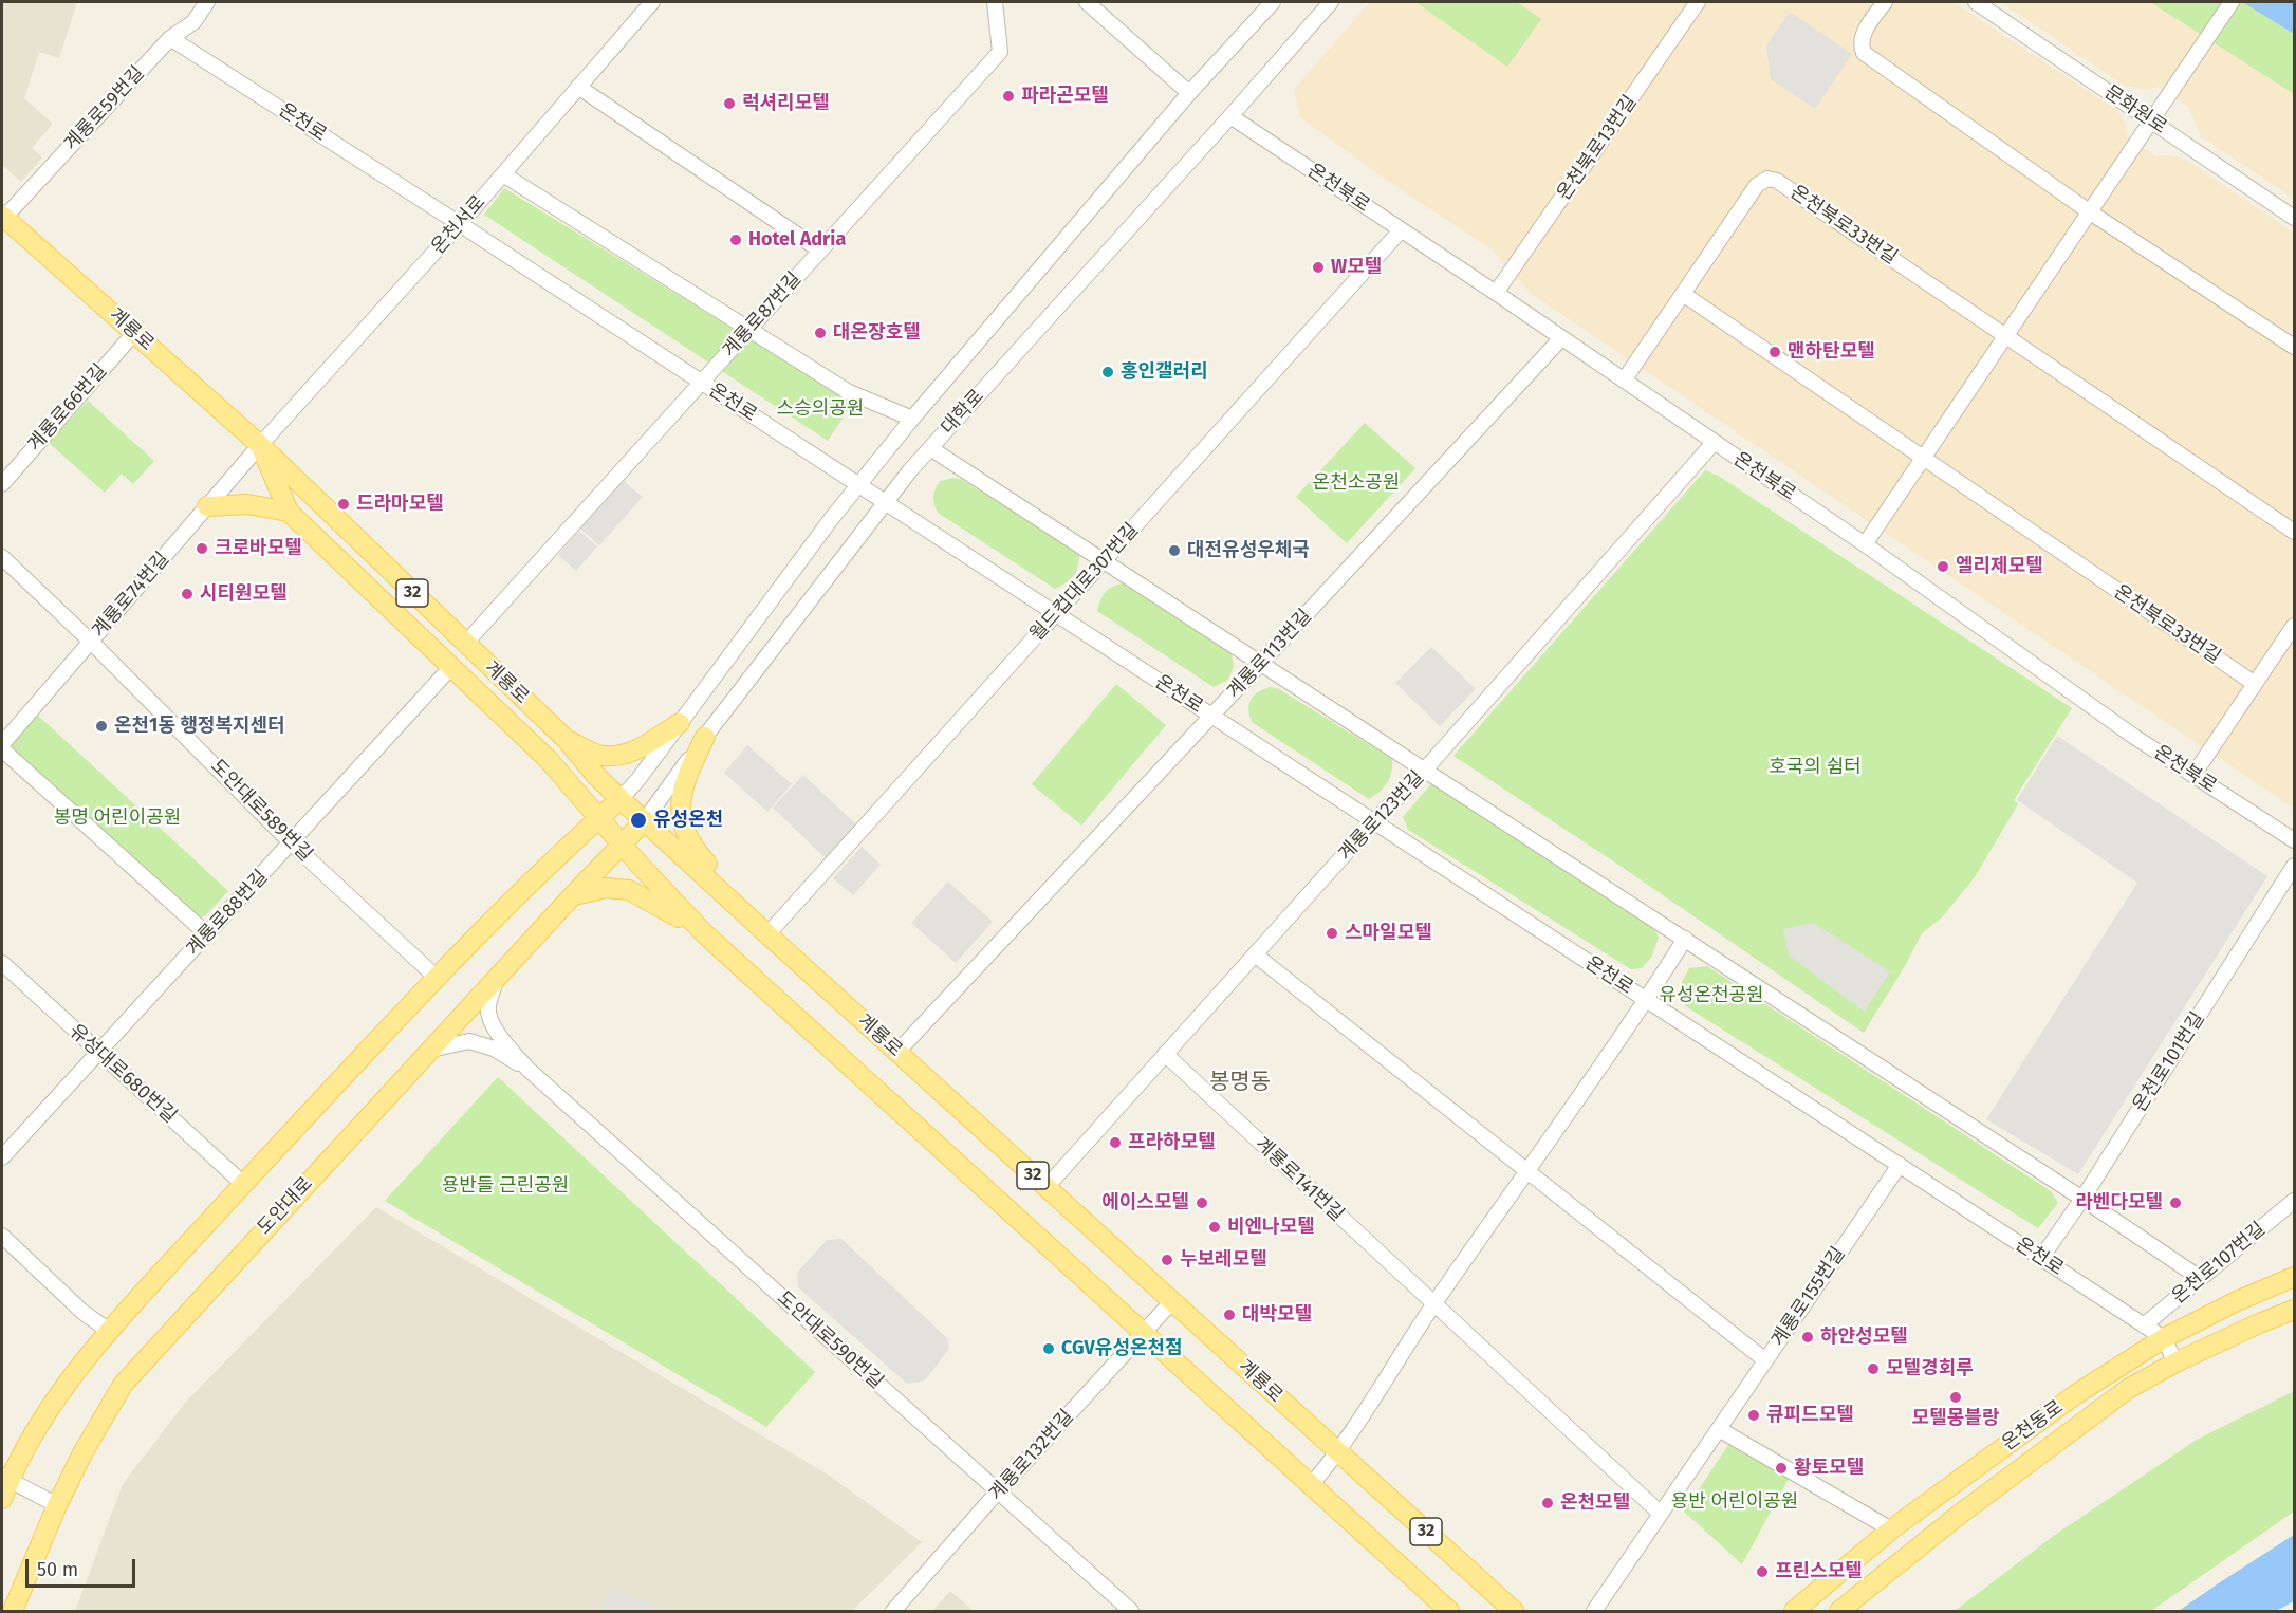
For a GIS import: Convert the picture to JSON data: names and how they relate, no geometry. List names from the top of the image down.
{
  "streets": {
    "main road": [
      "계룡로",
      "대학로",
      "32",
      "도안대로",
      "온천동로"
    ],
    "street": [
      "계룡로59번길",
      "문화원로",
      "온천로",
      "온천북로13번길",
      "온천북로",
      "온천서로",
      "온천북로33번길",
      "계룡로87번길",
      "계룡로66번길",
      "월드컵대로307번길",
      "계룡로74번길",
      "계룡로113번길",
      "도안대로589번길",
      "계룡로123번길",
      "계룡로88번길",
      "온천로101번길",
      "유성대로680번길",
      "계룡로141번길",
      "온천로107번길",
      "계룡로155번길",
      "도안대로590번길",
      "계룡로132번길"
    ]
  },
  "crossings": [
    ["계룡로59번길", "온천로"],
    ["계룡로59번길", "계룡로"],
    ["온천로", "온천서로"],
    ["온천로", "계룡로87번길"],
    ["온천로", "대학로"],
    ["온천로", "월드컵대로307번길"],
    ["온천로", "계룡로113번길"],
    ["온천로", "계룡로123번길"],
    ["온천로", "온천로101번길"],
    ["온천로", "온천로107번길"],
    ["온천로", "계룡로155번길"],
    ["온천로", "온천동로"],
    ["온천북로13번길", "온천북로"],
    ["온천북로", "온천북로33번길"],
    ["온천북로", "대학로"],
    ["온천북로", "월드컵대로307번길"],
    ["온천북로", "계룡로113번길"],
    ["온천북로", "계룡로123번길"],
    ["온천서로", "계룡로"],
    ["온천서로", "계룡로74번길"],
    ["계룡로87번길", "계룡로"],
    ["계룡로", "계룡로66번길"],
    ["계룡로", "대학로"],
    ["계룡로", "월드컵대로307번길"],
    ["계룡로", "계룡로74번길"],
    ["계룡로", "계룡로113번길"],
    ["계룡로", "계룡로123번길"],
    ["계룡로", "계룡로88번길"],
    ["계룡로", "도안대로"],
    ["계룡로", "계룡로132번길"],
    ["대학로", "도안대로"],
    ["계룡로74번길", "도안대로589번길"],
    ["도안대로589번길", "계룡로88번길"],
    ["계룡로123번길", "계룡로141번길"],
    ["계룡로88번길", "유성대로680번길"],
    ["계룡로141번길", "계룡로155번길"],
    ["도안대로590번길", "계룡로132번길"]
  ],
  "districts": ["봉명동"],
  "parks": [
    "스승의공원",
    "온천소공원",
    "호국의 쉼터",
    "봉명 어린이공원",
    "유성온천공원",
    "용반들 근린공원",
    "용반 어린이공원"
  ],
  "places": [
    "파라곤모텔",
    "럭셔리모텔",
    "Hotel Adria",
    "W모텔",
    "대온장호텔",
    "맨하탄모텔",
    "홍인갤러리",
    "드라마모텔",
    "크로바모텔",
    "대전유성우체국",
    "엘리제모텔",
    "시티원모텔",
    "온천1동 행정복지센터",
    "유성온천",
    "스마일모텔",
    "프라하모텔",
    "에이스모텔",
    "라벤다모텔",
    "비엔나모텔",
    "누보레모텔",
    "대박모텔",
    "하얀성모텔",
    "CGV유성온천점",
    "모텔경회루",
    "모텔몽블랑",
    "큐피드모텔",
    "황토모텔",
    "온천모텔",
    "프린스모텔"
  ],
  "scale_bar": "50 m"
}
